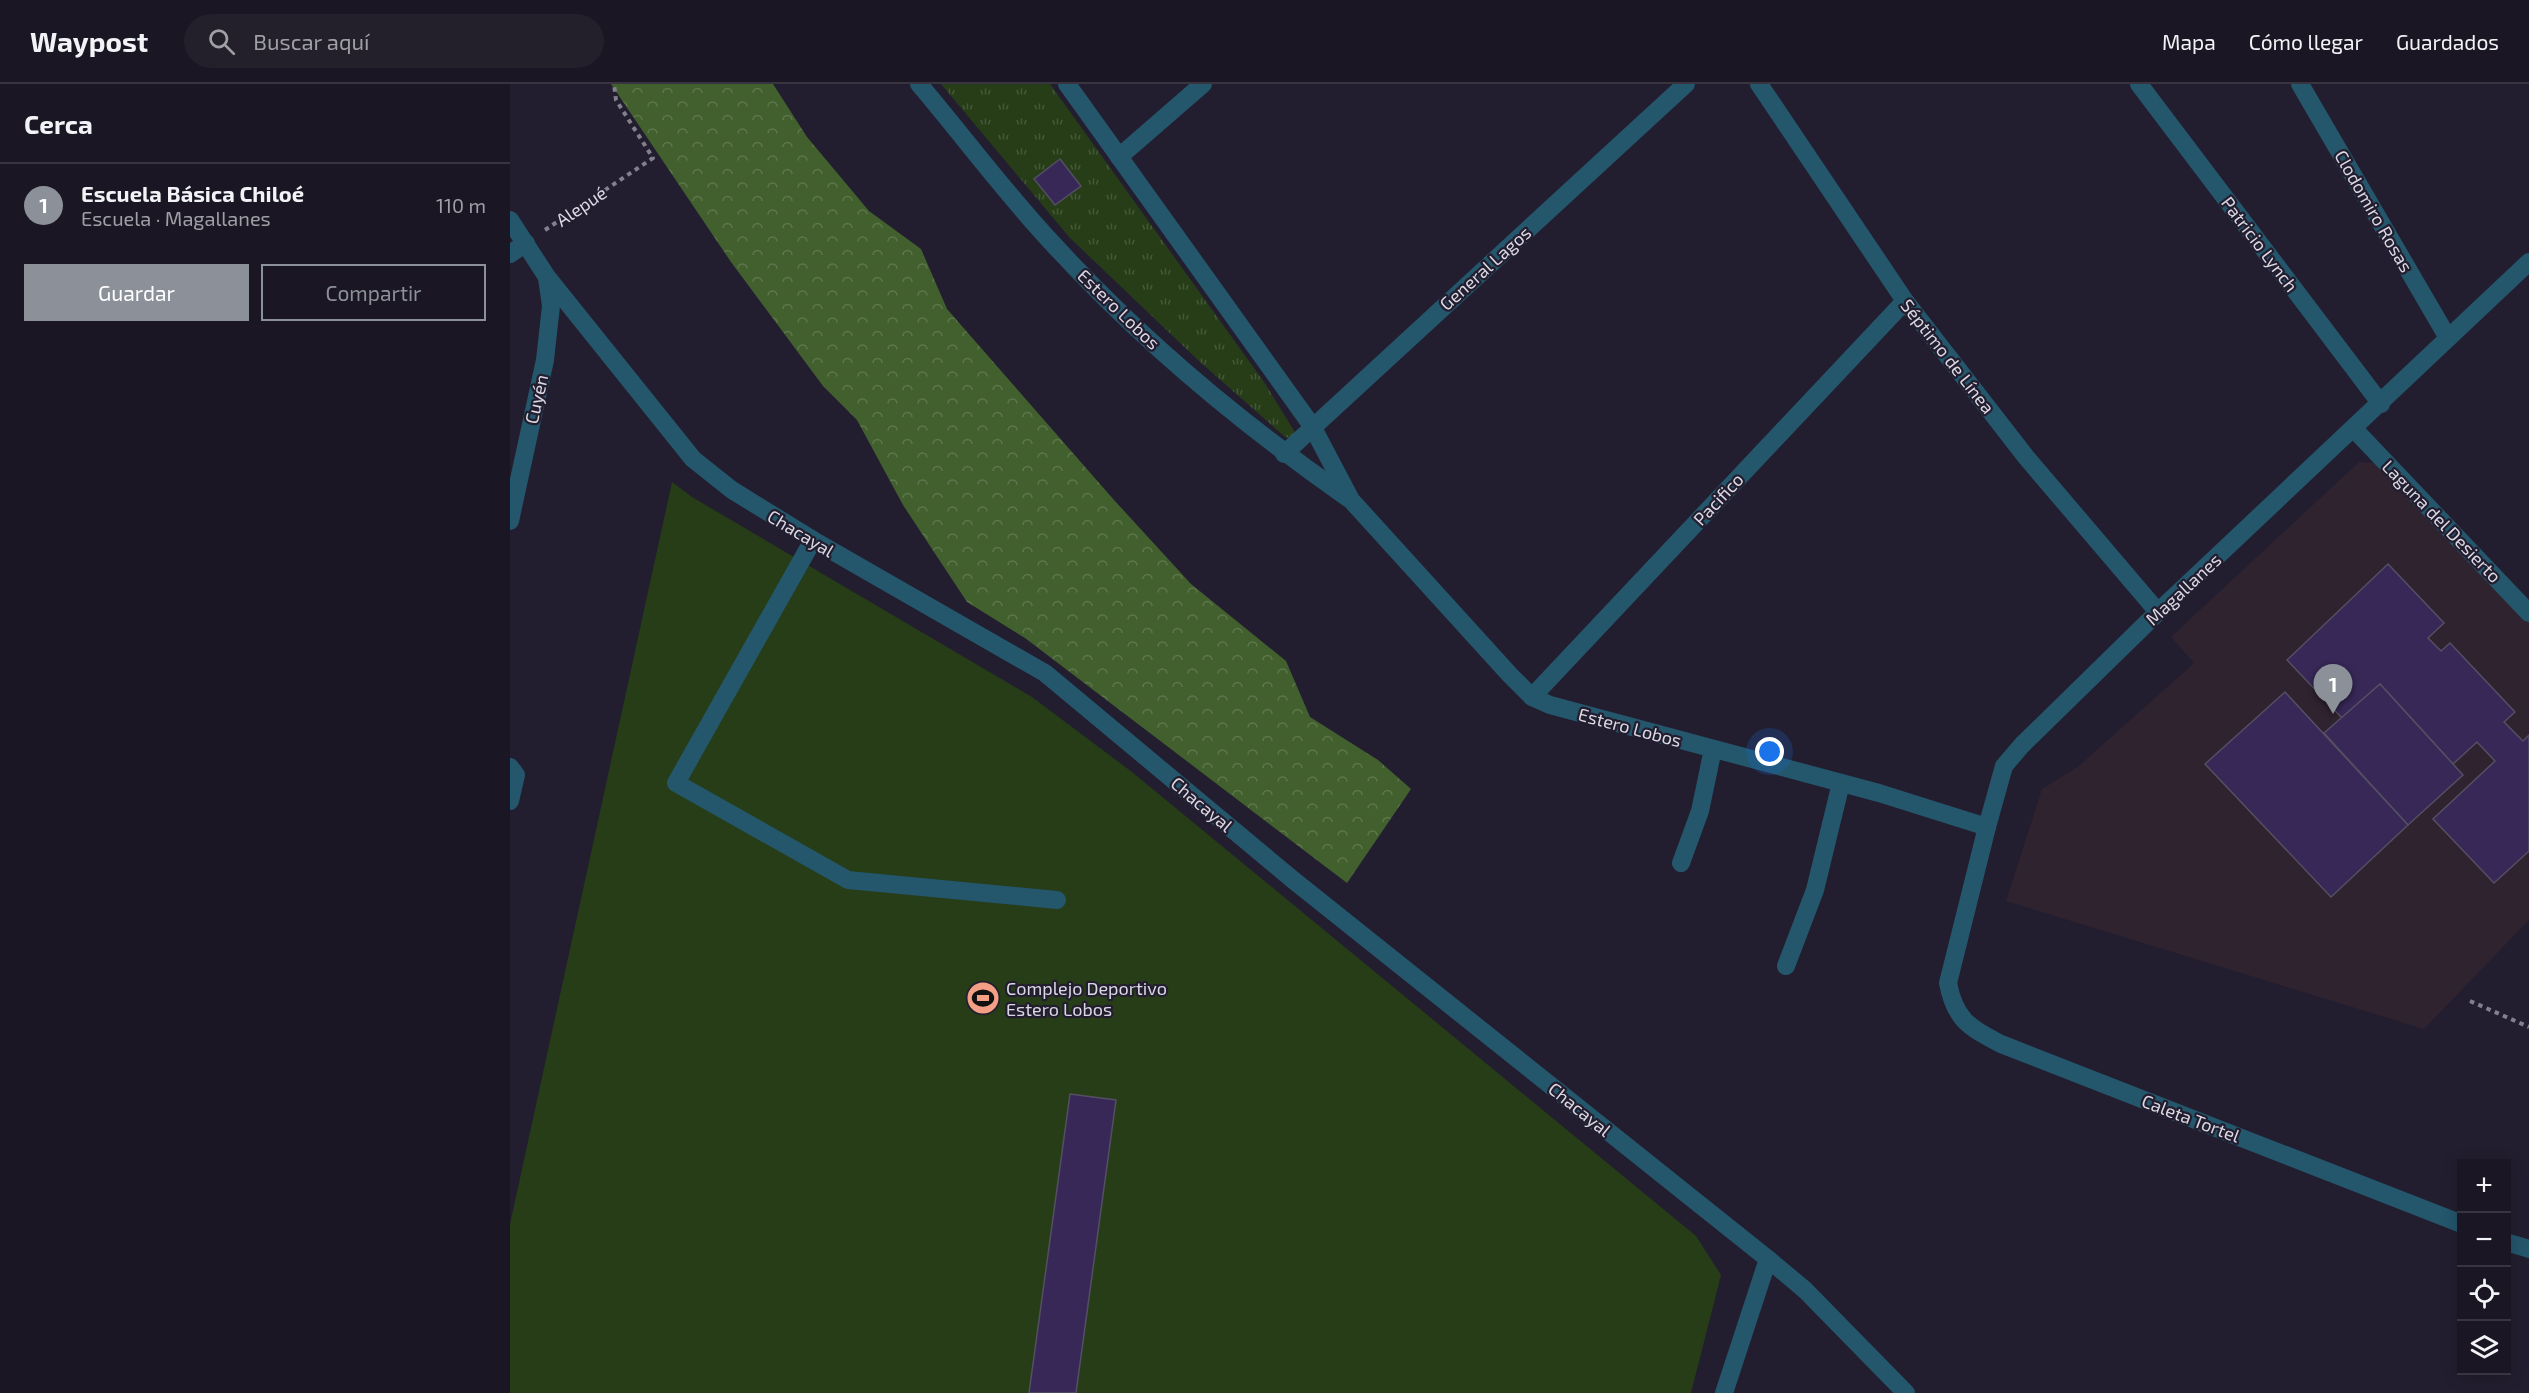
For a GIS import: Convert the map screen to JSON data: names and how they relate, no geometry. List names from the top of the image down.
{
  "streets": {
    "street": [
      "Clodomiro Rosas",
      "Patricio Lynch",
      "General Lagos",
      "Estero Lobos",
      "Séptimo de Línea",
      "Cuyén",
      "Pacifico",
      "Laguna del Desierto",
      "Chacayal",
      "Magallanes",
      "Caleta Tortel"
    ],
    "path": ["Alepué"]
  },
  "crossings": [
    ["Alepué", "Chacayal"],
    ["Clodomiro Rosas", "Magallanes"],
    ["Patricio Lynch", "Magallanes"],
    ["General Lagos", "Estero Lobos"],
    ["Estero Lobos", "Pacifico"],
    ["Estero Lobos", "Magallanes"],
    ["Séptimo de Línea", "Pacifico"],
    ["Séptimo de Línea", "Magallanes"],
    ["Cuyén", "Chacayal"],
    ["Laguna del Desierto", "Magallanes"],
    ["Magallanes", "Caleta Tortel"]
  ],
  "places": {
    "sports": ["Complejo Deportivo Estero Lobos"]
  },
  "page": {
    "header": "Waypost",
    "search": "Buscar aquí",
    "nav": ["Mapa", "Cómo llegar", "Guardados"],
    "heading": "Cerca",
    "list": [
      {
        "mark": "1",
        "name": "Escuela Básica Chiloé",
        "note": "Escuela · Magallanes",
        "value": "110 m"
      }
    ],
    "buttons": ["Guardar", "Compartir"],
    "pins": "1",
    "map_buttons": ["+", "−"]
  }
}
